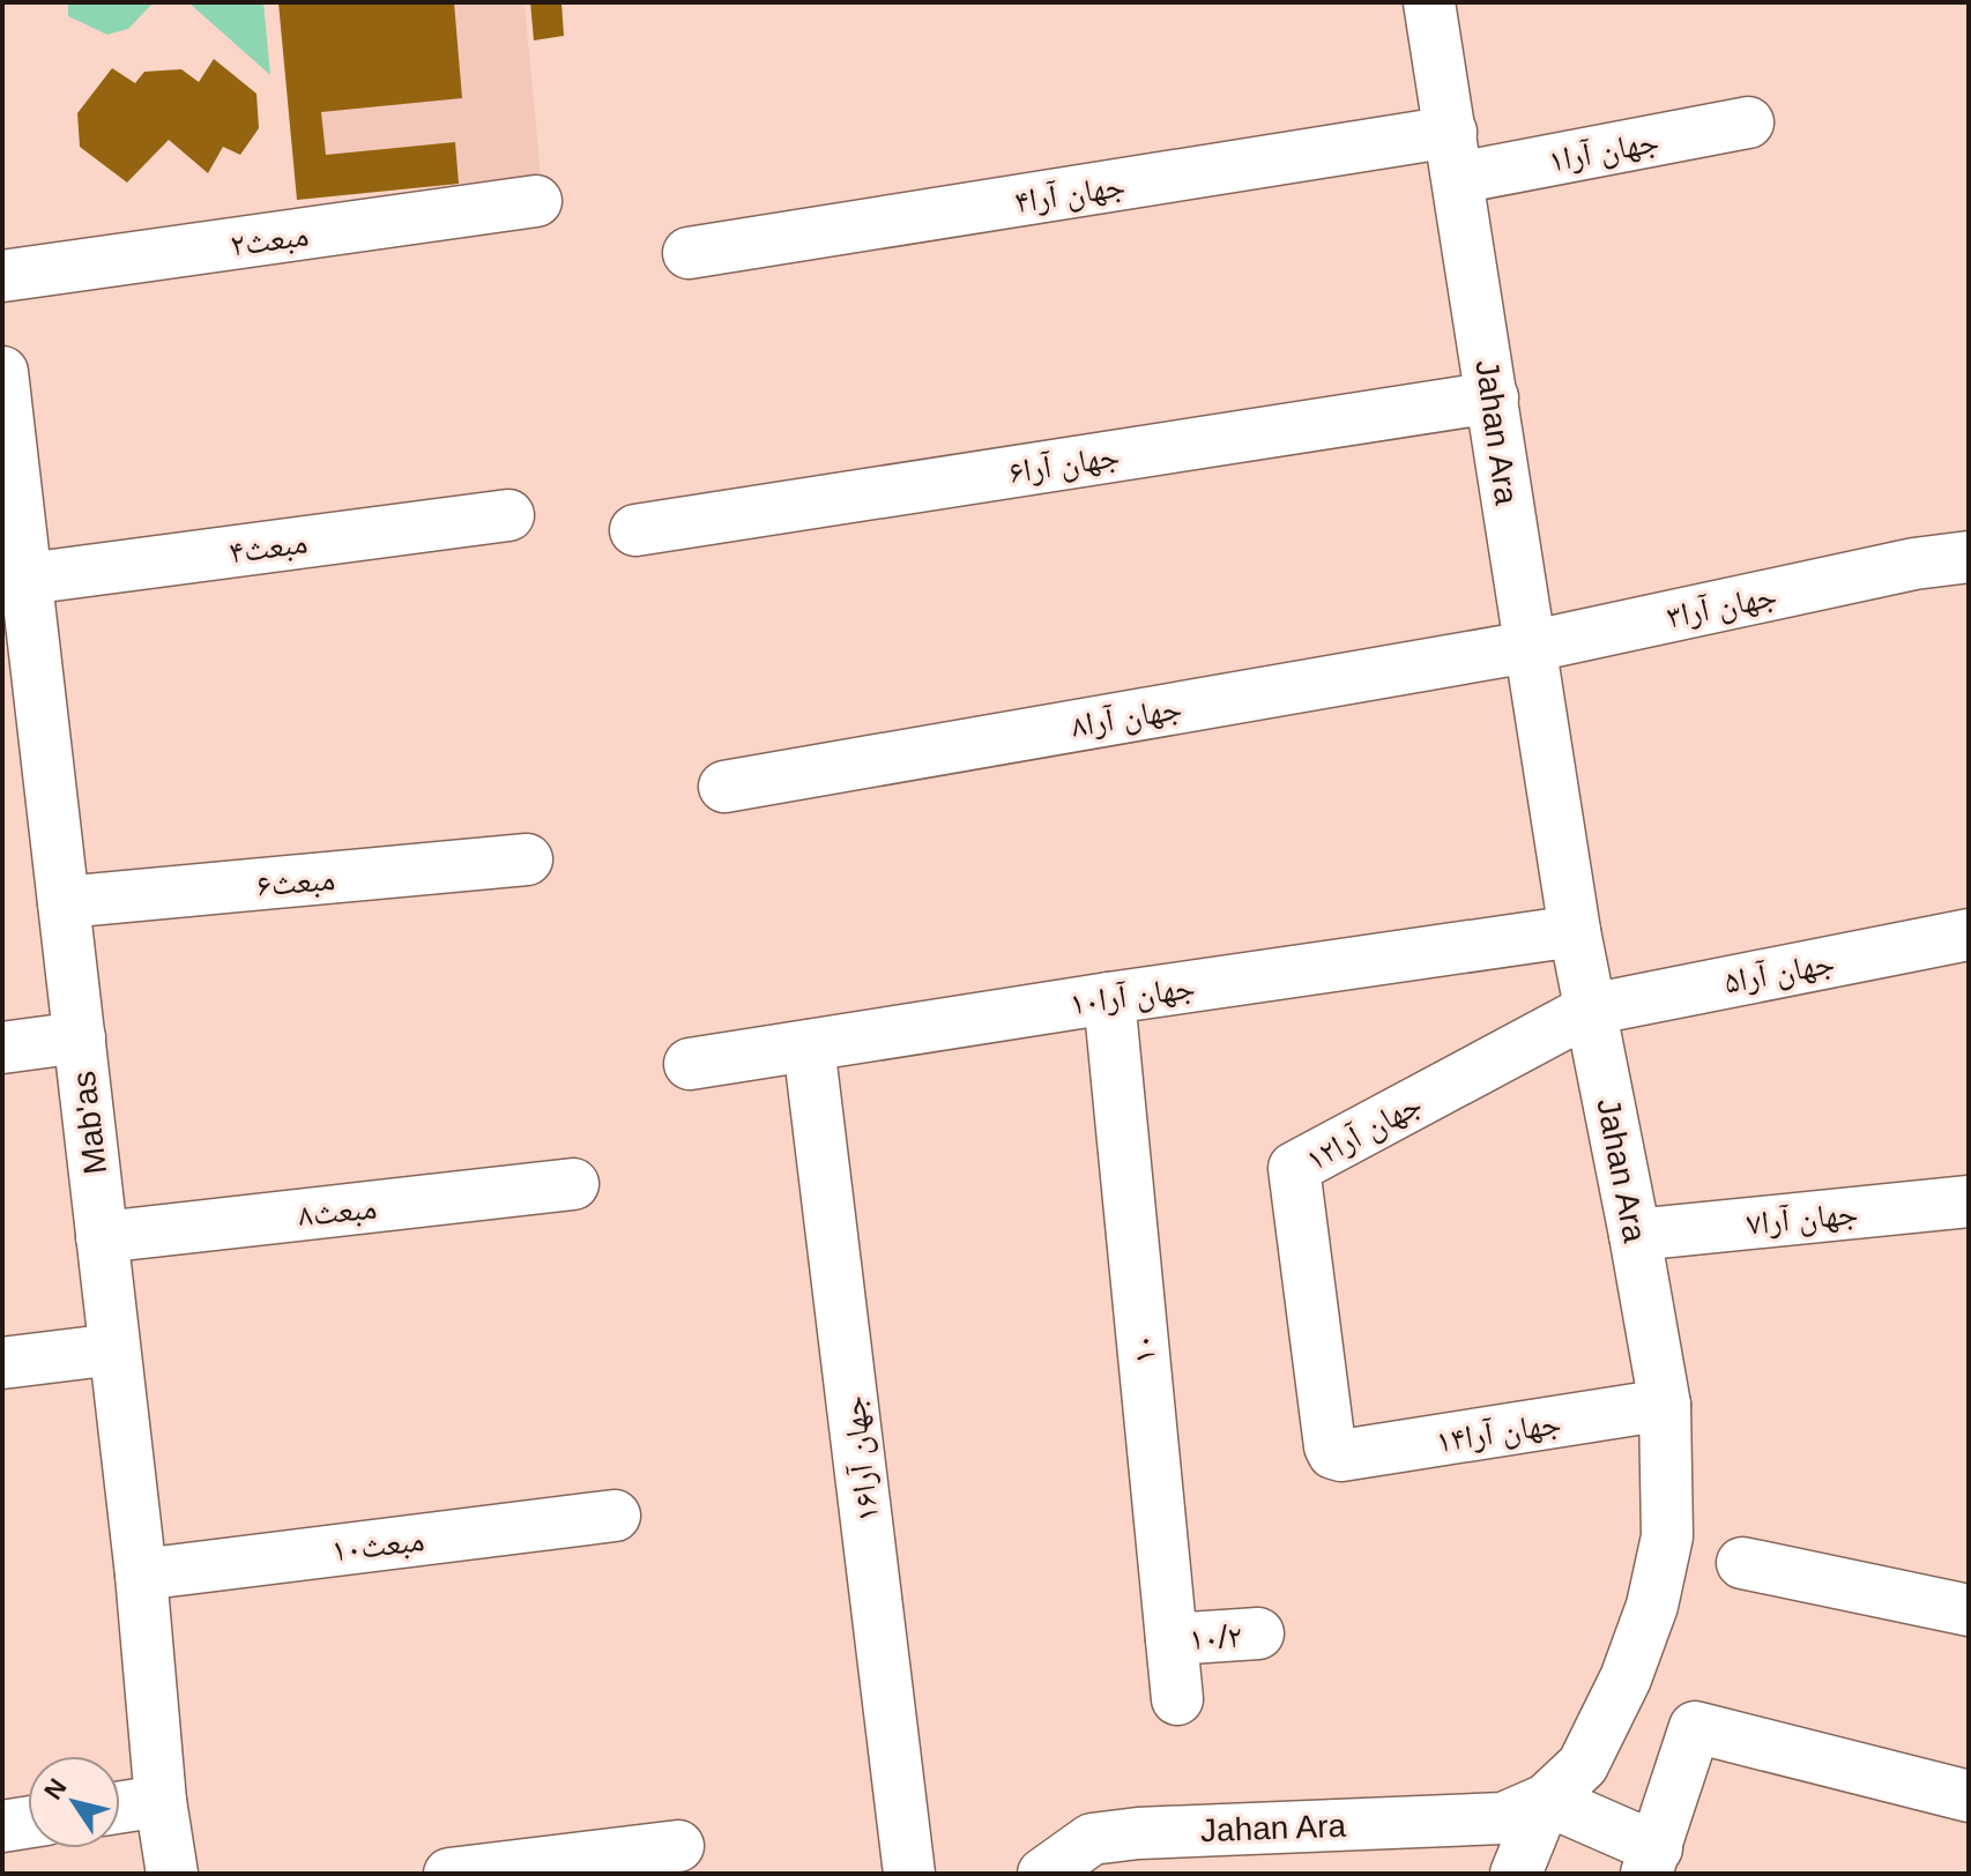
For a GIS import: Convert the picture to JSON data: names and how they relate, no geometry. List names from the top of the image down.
{
  "streets": {
    "street": [
      "جهان آرا۱",
      "جهان آرا۴",
      "مبعث۲",
      "Jahan Ara",
      "جهان آرا۶",
      "مبعث۴",
      "جهان آرا۳",
      "جهان آرا۸",
      "مبعث۶",
      "جهان آرا۵",
      "جهان آرا۱۰",
      "Mab'as",
      "جهان آرا۱۲",
      "مبعث۸",
      "جهان آرا۷",
      "۱۰",
      "جهان آرا۱۴",
      "جهان آرا۱۶",
      "مبعث۱۰",
      "۱۰/۲"
    ]
  },
  "crossings": [
    ["جهان آرا۱", "جهان آرا۴"],
    ["جهان آرا۱", "Jahan Ara"],
    ["جهان آرا۴", "Jahan Ara"],
    ["Jahan Ara", "جهان آرا۶"],
    ["Jahan Ara", "جهان آرا۳"],
    ["Jahan Ara", "جهان آرا۸"],
    ["Jahan Ara", "جهان آرا۵"],
    ["Jahan Ara", "جهان آرا۱۰"],
    ["Jahan Ara", "جهان آرا۱۲"],
    ["Jahan Ara", "جهان آرا۷"],
    ["Jahan Ara", "جهان آرا۱۴"],
    ["مبعث۴", "Mab'as"],
    ["جهان آرا۳", "جهان آرا۸"],
    ["مبعث۶", "Mab'as"],
    ["جهان آرا۵", "جهان آرا۱۲"],
    ["جهان آرا۱۰", "۱۰"],
    ["جهان آرا۱۰", "جهان آرا۱۶"],
    ["Mab'as", "مبعث۸"],
    ["Mab'as", "مبعث۱۰"],
    ["جهان آرا۱۲", "جهان آرا۱۴"],
    ["۱۰", "۱۰/۲"]
  ],
  "north": "top left"
}
